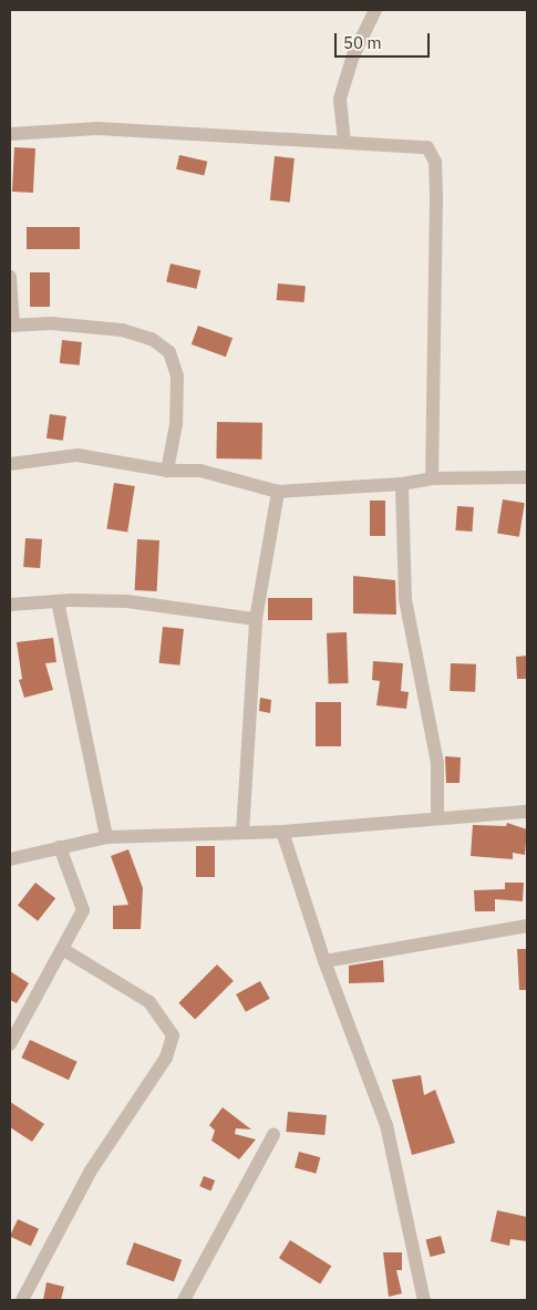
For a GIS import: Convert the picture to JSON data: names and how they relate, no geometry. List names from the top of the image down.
{
  "scale_bar": "50 m"
}
